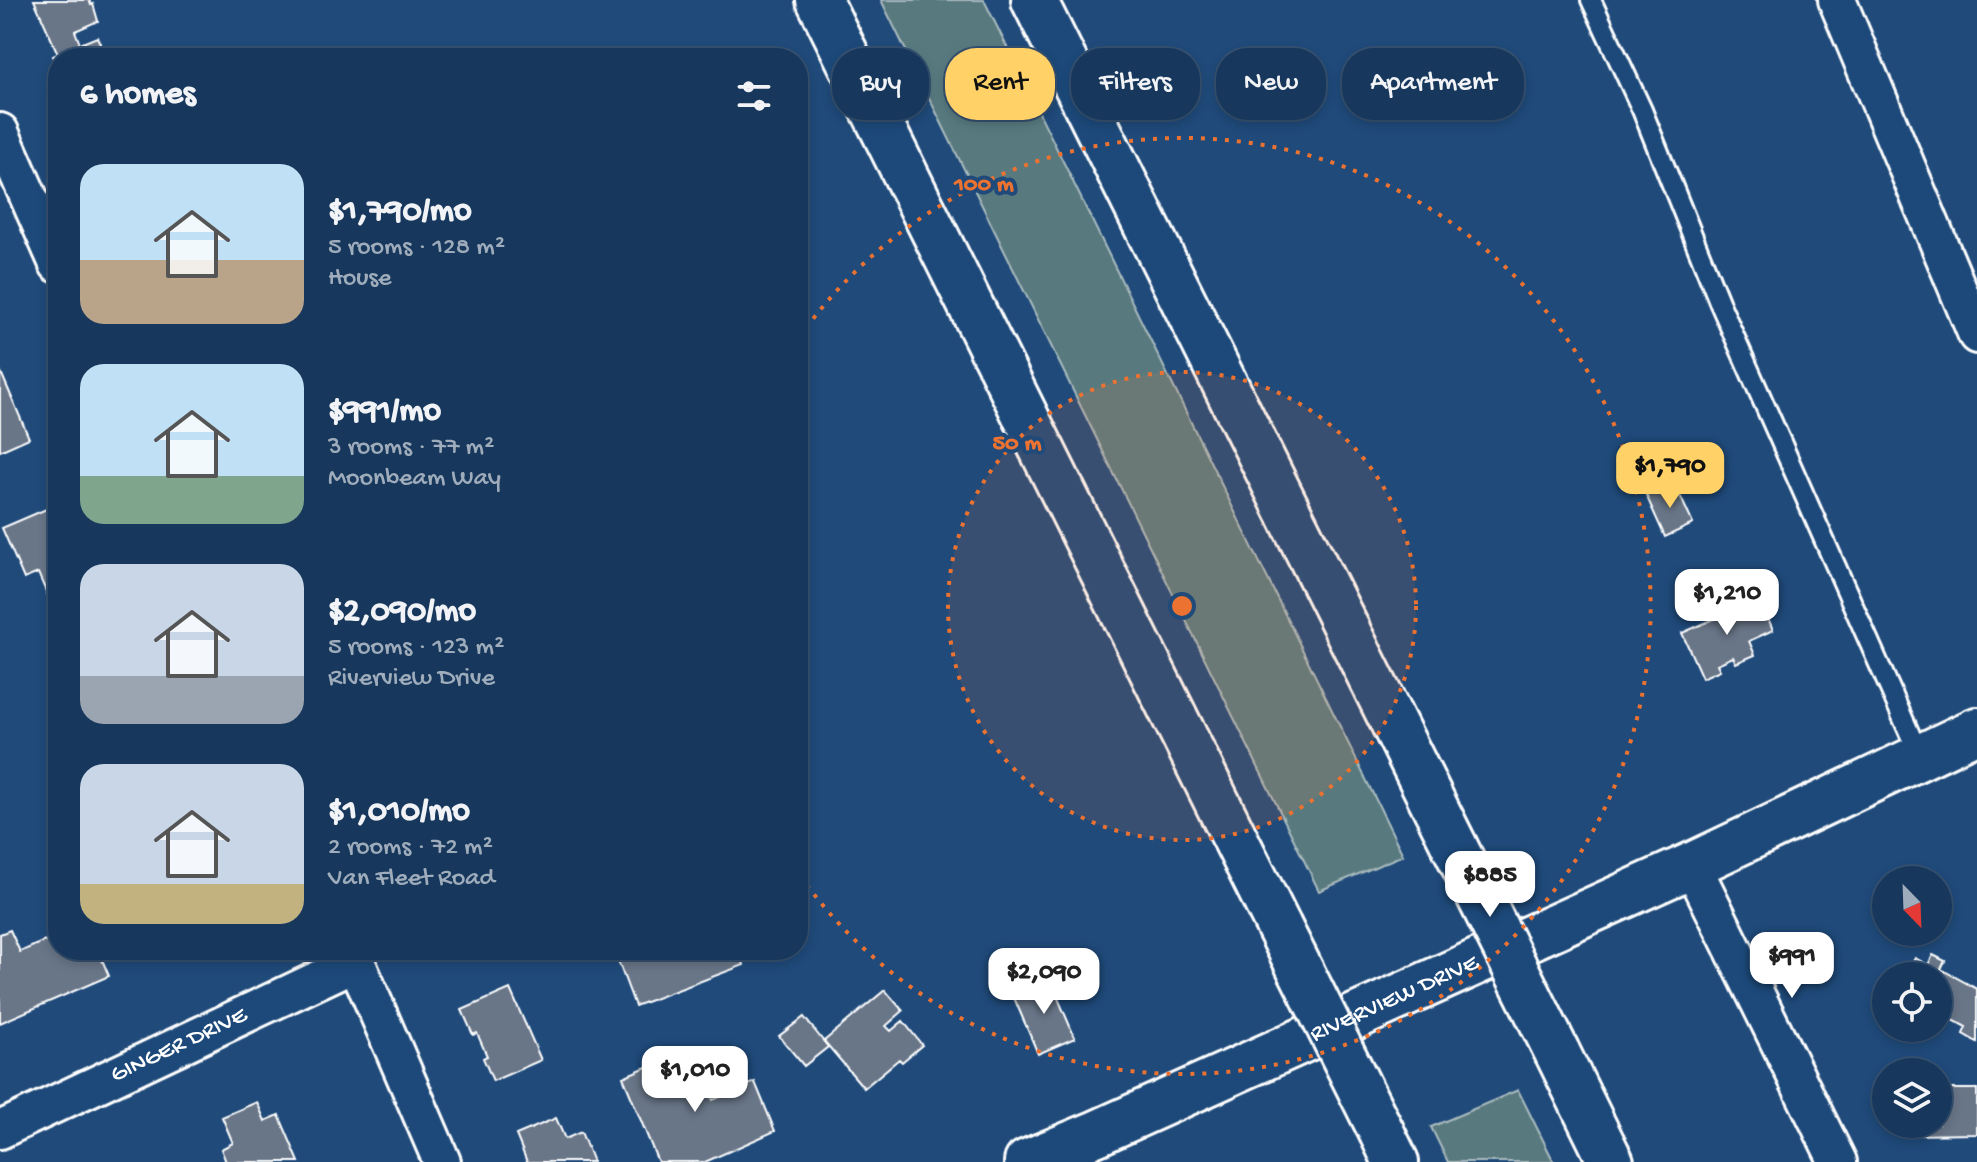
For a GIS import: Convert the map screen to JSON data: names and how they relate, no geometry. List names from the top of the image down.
{
  "streets": {
    "main road": ["RIVERVIEW DRIVE"],
    "street": ["GINGER DRIVE"]
  },
  "north": "bottom right",
  "page": {
    "chip": [
      "Buy",
      "Rent",
      "Filters",
      "New",
      "Apartment"
    ],
    "heading": "6 homes",
    "list": [
      {
        "name": "$1,790/mo",
        "note": "5 rooms · 128 m² · House"
      },
      {
        "name": "$991/mo",
        "note": "3 rooms · 77 m² · Moonbeam Way"
      },
      {
        "name": "$2,090/mo",
        "note": "5 rooms · 123 m² · Riverview Drive"
      },
      {
        "name": "$1,010/mo",
        "note": "2 rooms · 72 m² · Van Fleet Road"
      }
    ],
    "price": [
      "$1,790",
      "$1,210",
      "$885",
      "$991",
      "$2,090",
      "$1,010"
    ]
  },
  "rings": ["100 m", "50 m"]
}
